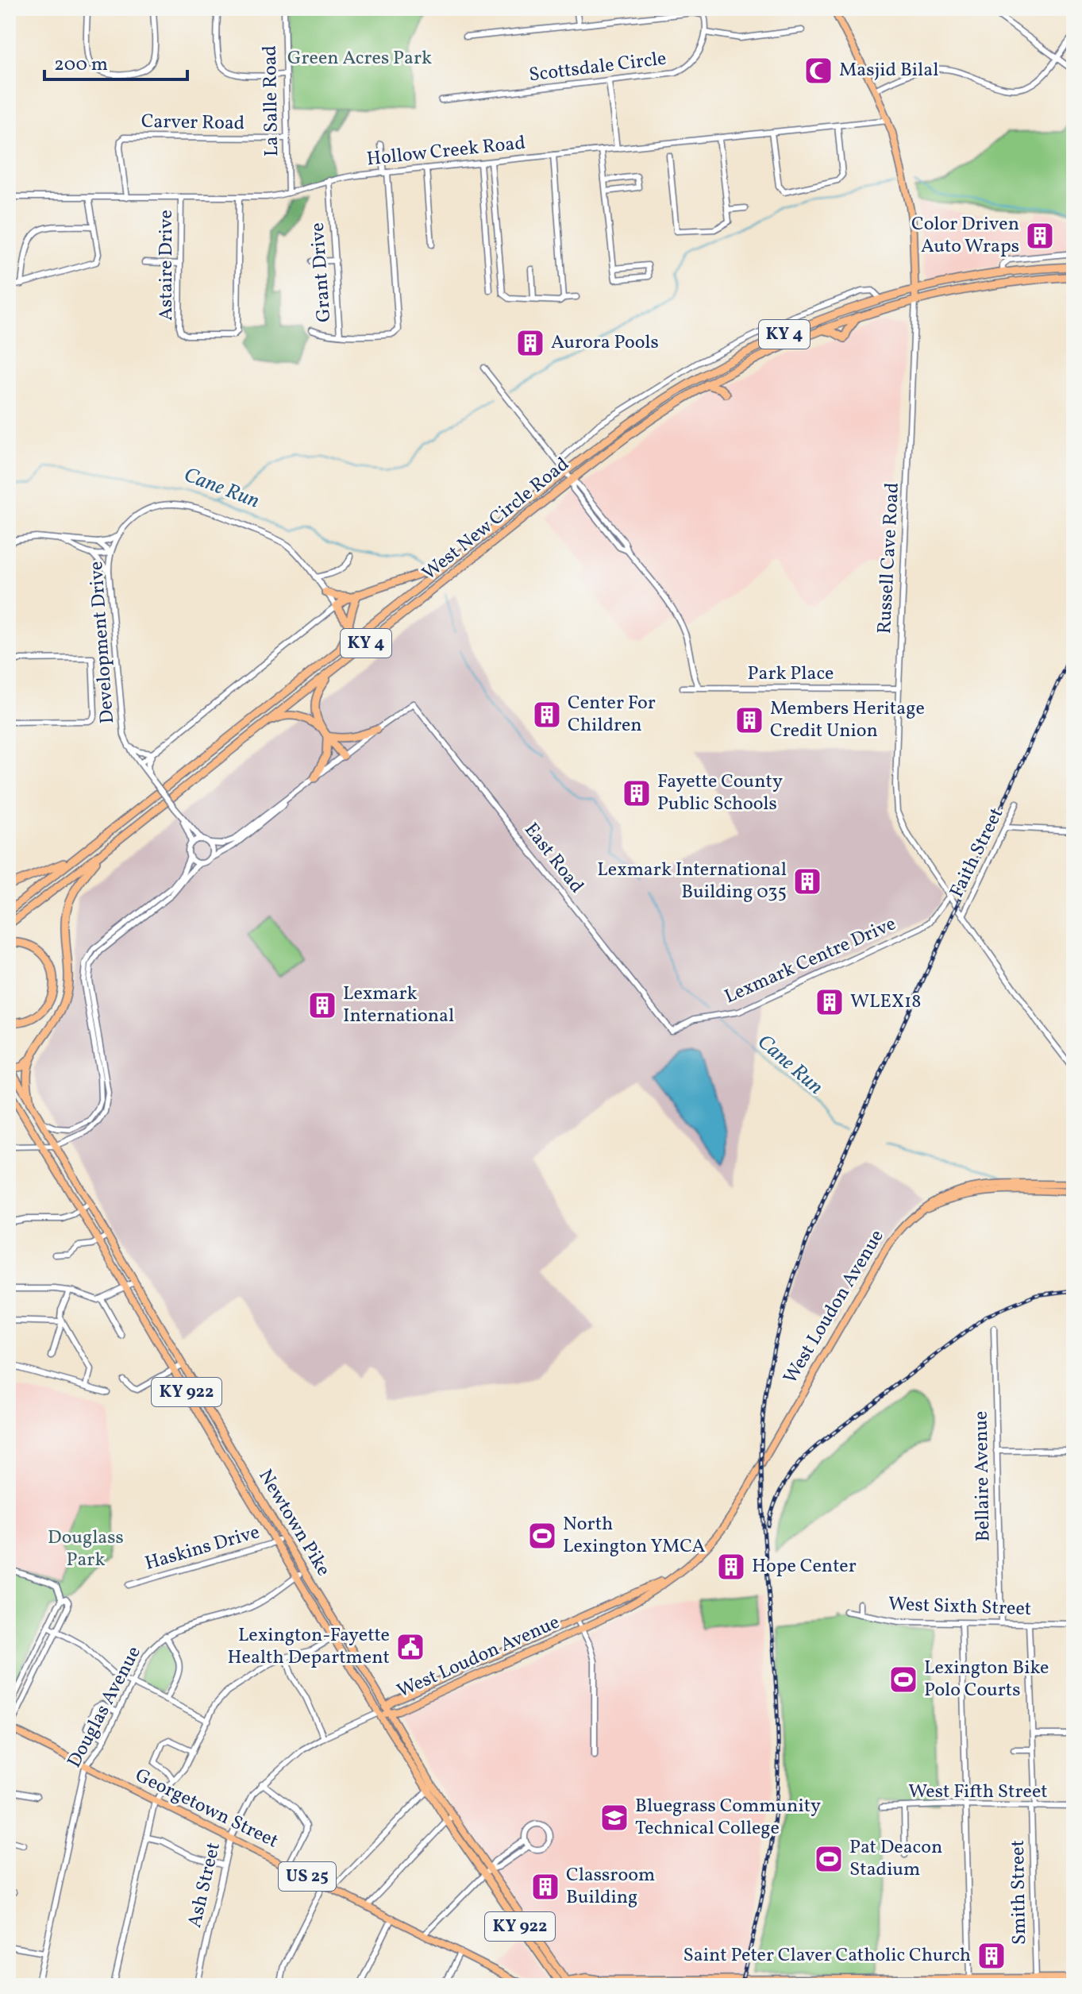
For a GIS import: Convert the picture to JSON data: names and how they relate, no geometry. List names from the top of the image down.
{
  "streets": {
    "highway": ["KY 4", "West New Circle Road"],
    "main road": [
      "Russell Cave Road",
      "West Loudon Avenue",
      "KY 922",
      "Newtown Pike",
      "Georgetown Street",
      "US 25"
    ],
    "street": [
      "Scottsdale Circle",
      "La Salle Road",
      "Carver Road",
      "Hollow Creek Road",
      "Astaire Drive",
      "Grant Drive",
      "Development Drive",
      "Park Place",
      "Faith Street",
      "East Road",
      "Lexmark Centre Drive",
      "Bellaire Avenue",
      "Haskins Drive",
      "West Sixth Street",
      "Douglas Avenue",
      "West Fifth Street",
      "Ash Street",
      "Smith Street"
    ]
  },
  "crossings": [
    ["La Salle Road", "Carver Road"],
    ["La Salle Road", "Hollow Creek Road"],
    ["Carver Road", "Hollow Creek Road"],
    ["Hollow Creek Road", "Astaire Drive"],
    ["Hollow Creek Road", "Grant Drive"],
    ["Hollow Creek Road", "Russell Cave Road"],
    ["West New Circle Road", "Russell Cave Road"],
    ["Russell Cave Road", "Park Place"],
    ["Russell Cave Road", "Faith Street"],
    ["Russell Cave Road", "Lexmark Centre Drive"],
    ["East Road", "Lexmark Centre Drive"],
    ["West Loudon Avenue", "Newtown Pike"],
    ["West Loudon Avenue", "Ash Street"],
    ["Bellaire Avenue", "West Sixth Street"],
    ["Newtown Pike", "Haskins Drive"],
    ["Newtown Pike", "Douglas Avenue"],
    ["Newtown Pike", "Ash Street"],
    ["West Sixth Street", "Smith Street"],
    ["Douglas Avenue", "Georgetown Street"],
    ["West Fifth Street", "Smith Street"],
    ["Georgetown Street", "Ash Street"]
  ],
  "water": ["Cane Run"],
  "parks": ["Green Acres Park", "Douglass Park"],
  "places": {
    "mosque": ["Masjid Bilal"],
    "building": [
      "Color Driven Auto Wraps",
      "Aurora Pools",
      "Center For Children",
      "Members Heritage Credit Union",
      "Fayette County Public Schools",
      "Lexmark International Building 035",
      "WLEX18",
      "Lexmark International",
      "Hope Center",
      "Classroom Building",
      "Saint Peter Claver Catholic Church"
    ],
    "sports": ["North Lexington YMCA", "Lexington Bike Polo Courts", "Pat Deacon Stadium"],
    "public building": ["Lexington-Fayette Health Department"],
    "school or university": ["Bluegrass Community Technical College"]
  },
  "scale_bar": "200 m"
}
